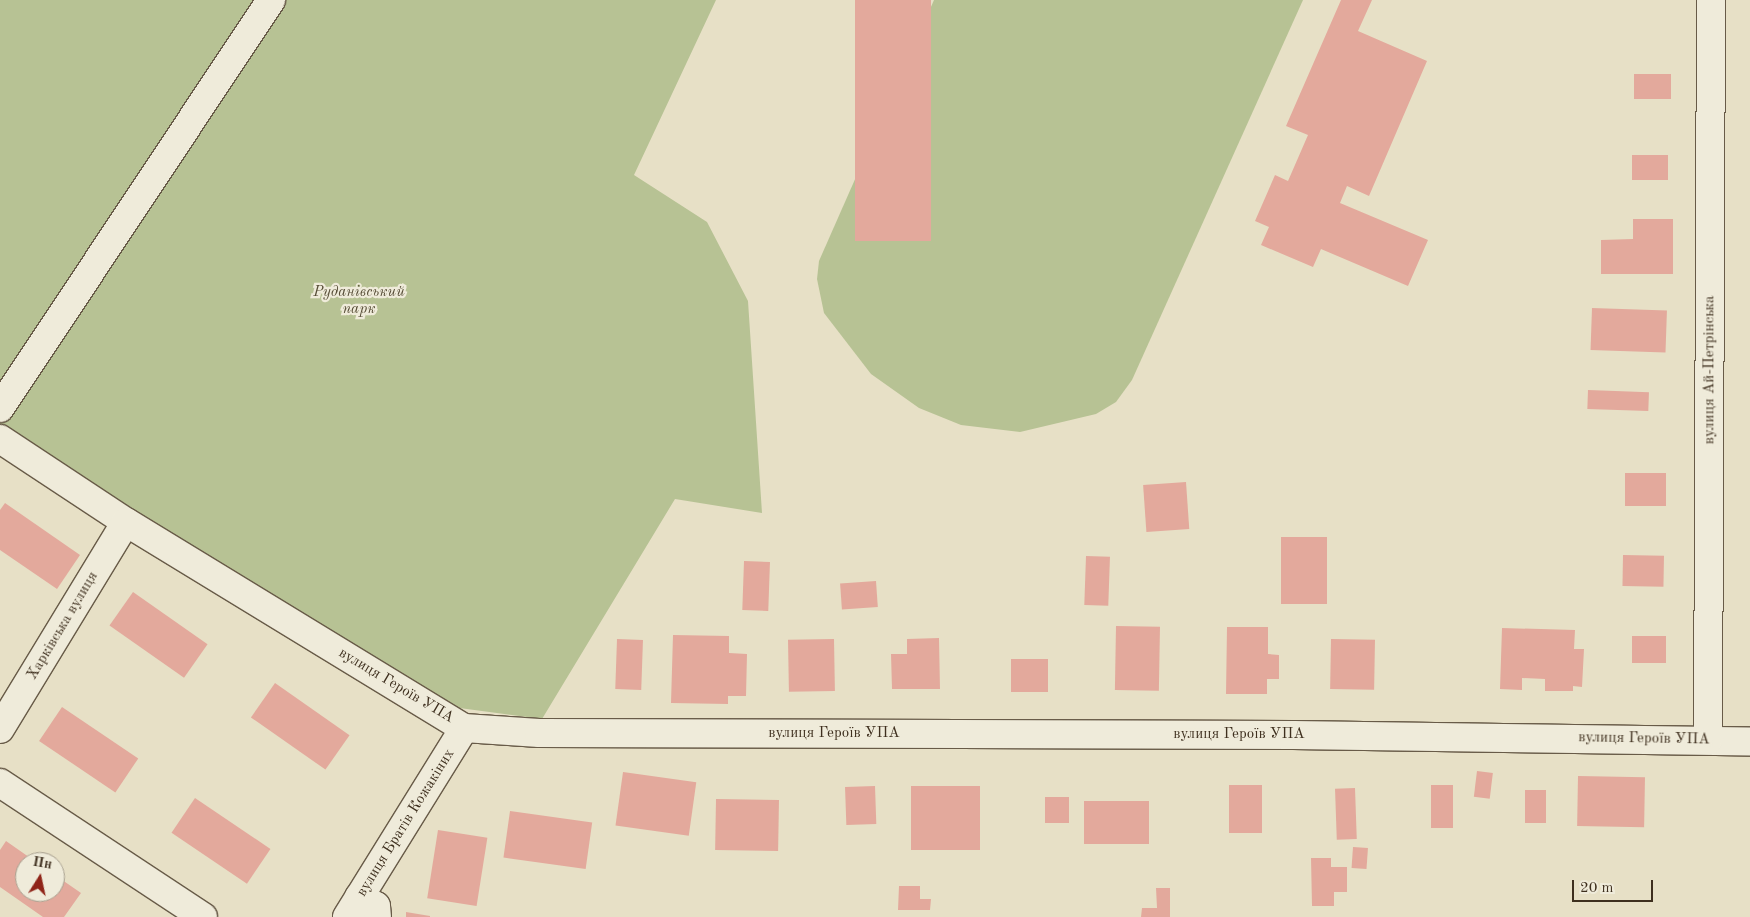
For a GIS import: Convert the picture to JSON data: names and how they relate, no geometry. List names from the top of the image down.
{
  "streets": {
    "street": [
      "вулиця Ай-Петрінська",
      "Харківська вулиця",
      "вулиця Героїв УПА",
      "вулиця Братів Кожакіних"
    ]
  },
  "crossings": [
    ["вулиця Ай-Петрінська", "вулиця Героїв УПА"],
    ["Харківська вулиця", "вулиця Героїв УПА"],
    ["вулиця Героїв УПА", "вулиця Братів Кожакіних"]
  ],
  "parks": ["Руданівський парк"],
  "scale_bar": "20 m",
  "north": "top"
}
